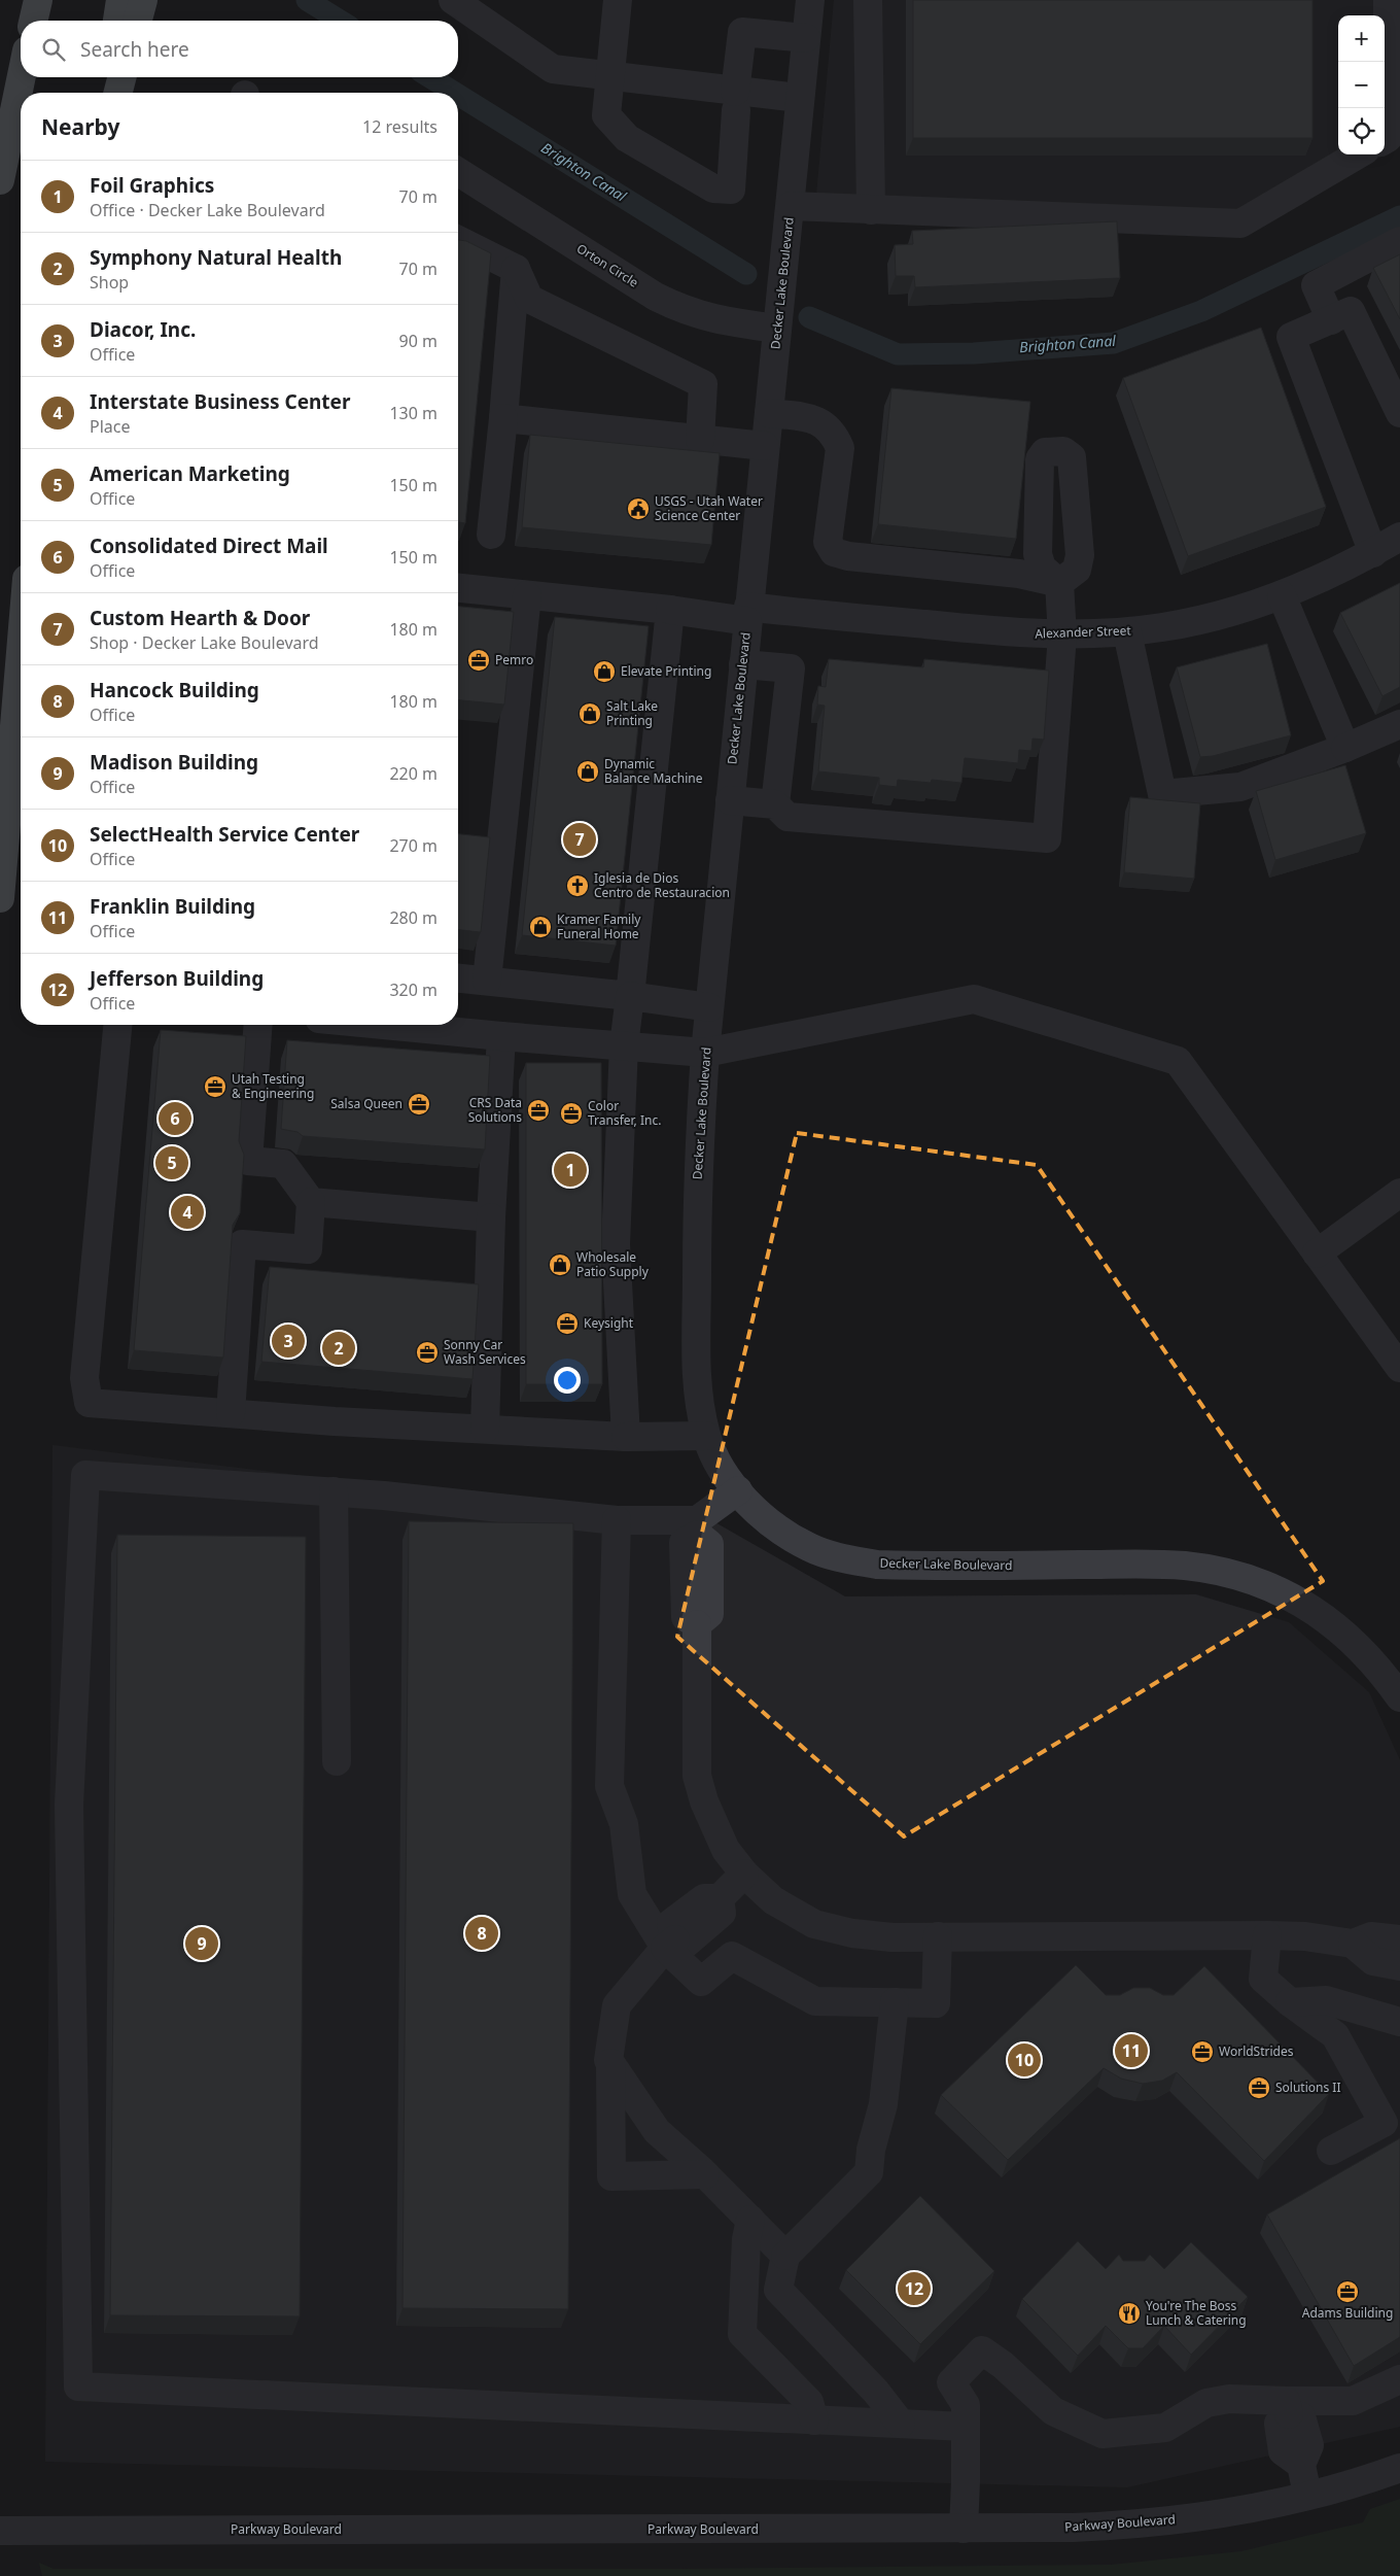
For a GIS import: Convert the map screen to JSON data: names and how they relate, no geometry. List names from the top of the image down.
{
  "streets": {
    "street": [
      "Orton Circle",
      "Decker Lake Boulevard",
      "Alexander Street",
      "Parkway Boulevard"
    ]
  },
  "crossings": [
    ["Orton Circle", "Decker Lake Boulevard"],
    ["Decker Lake Boulevard", "Alexander Street"]
  ],
  "water": ["Brighton Canal"],
  "places": {
    "public building": ["USGS - Utah Water Science Center"],
    "office": [
      "Pemro",
      "Utah Testing & Engineering",
      "Salsa Queen",
      "CRS Data Solutions",
      "Color Transfer, Inc.",
      "Keysight",
      "Sonny Car Wash Services",
      "WorldStrides",
      "Solutions II",
      "Adams Building"
    ],
    "shop": [
      "Elevate Printing",
      "Salt Lake Printing",
      "Dynamic Balance Machine",
      "Kramer Family Funeral Home",
      "Wholesale Patio Supply"
    ],
    "church": ["Iglesia de Dios Centro de Restauracion"],
    "restaurant": ["You're The Boss Lunch & Catering"]
  },
  "page": {
    "map_buttons": ["+", "−"],
    "search": "Search here",
    "heading": ["Nearby", "12 results"],
    "list": [
      {
        "mark": "1",
        "name": "Foil Graphics",
        "note": "Office · Decker Lake Boulevard",
        "value": "70 m"
      },
      {
        "mark": "2",
        "name": "Symphony Natural Health",
        "note": "Shop",
        "value": "70 m"
      },
      {
        "mark": "3",
        "name": "Diacor, Inc.",
        "note": "Office",
        "value": "90 m"
      },
      {
        "mark": "4",
        "name": "Interstate Business Center",
        "note": "Place",
        "value": "130 m"
      },
      {
        "mark": "5",
        "name": "American Marketing",
        "note": "Office",
        "value": "150 m"
      },
      {
        "mark": "6",
        "name": "Consolidated Direct Mail",
        "note": "Office",
        "value": "150 m"
      },
      {
        "mark": "7",
        "name": "Custom Hearth & Door",
        "note": "Shop · Decker Lake Boulevard",
        "value": "180 m"
      },
      {
        "mark": "8",
        "name": "Hancock Building",
        "note": "Office",
        "value": "180 m"
      },
      {
        "mark": "9",
        "name": "Madison Building",
        "note": "Office",
        "value": "220 m"
      },
      {
        "mark": "10",
        "name": "SelectHealth Service Center",
        "note": "Office",
        "value": "270 m"
      },
      {
        "mark": "11",
        "name": "Franklin Building",
        "note": "Office",
        "value": "280 m"
      },
      {
        "mark": "12",
        "name": "Jefferson Building",
        "note": "Office",
        "value": "320 m"
      }
    ],
    "pins": [
      "7",
      "6",
      "5",
      "1",
      "4",
      "3",
      "2",
      "8",
      "9",
      "11",
      "10",
      "12"
    ]
  }
}
